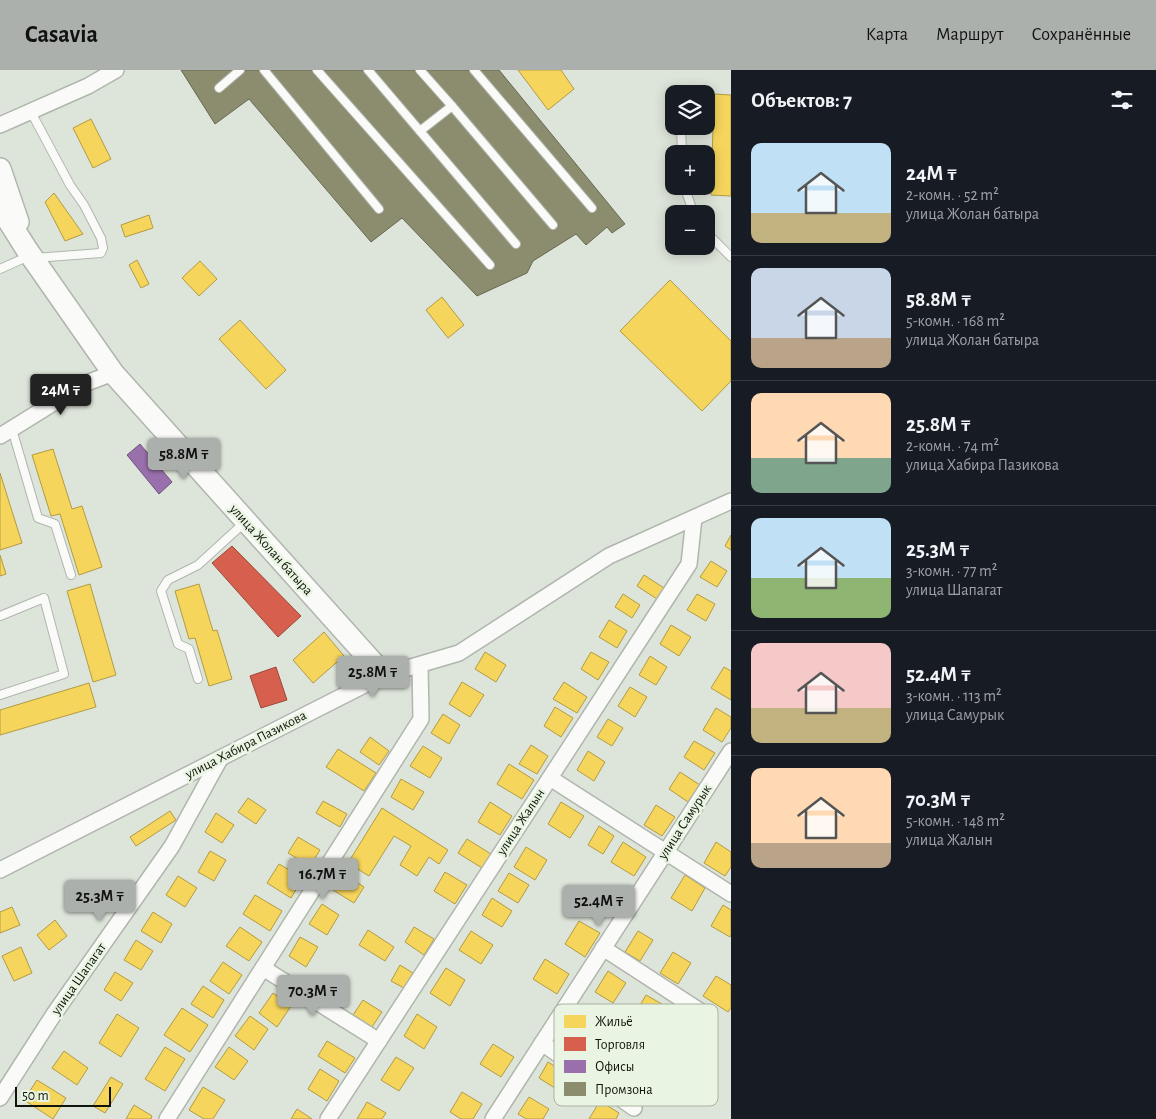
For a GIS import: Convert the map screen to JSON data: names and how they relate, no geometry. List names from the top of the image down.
{
  "streets": {
    "street": [
      "улица Жолан батыра",
      "улица Хабира Пазикова",
      "улица Жалын",
      "улица Самурык",
      "улица Шапагат"
    ]
  },
  "crossings": [
    ["улица Жолан батыра", "улица Хабира Пазикова"],
    ["улица Хабира Пазикова", "улица Жалын"],
    ["улица Хабира Пазикова", "улица Шапагат"]
  ],
  "legend": [
    "Жильё",
    "Торговля",
    "Офисы",
    "Промзона"
  ],
  "scale_bar": "50 m",
  "page": {
    "header": "Casavia",
    "nav": ["Карта", "Маршрут", "Сохранённые"],
    "heading": "Объектов: 7",
    "map_buttons": ["+", "−"],
    "list": [
      {
        "name": "24M ₸",
        "note": "2-комн. · 52 m² · улица Жолан батыра"
      },
      {
        "name": "58.8M ₸",
        "note": "5-комн. · 168 m² · улица Жолан батыра"
      },
      {
        "name": "25.8M ₸",
        "note": "2-комн. · 74 m² · улица Хабира Пазикова"
      },
      {
        "name": "25.3M ₸",
        "note": "3-комн. · 77 m² · улица Шапагат"
      },
      {
        "name": "52.4M ₸",
        "note": "3-комн. · 113 m² · улица Самурык"
      },
      {
        "name": "70.3M ₸",
        "note": "5-комн. · 148 m² · улица Жалын"
      }
    ],
    "price": [
      "24M ₸",
      "58.8M ₸",
      "25.8M ₸",
      "16.7M ₸",
      "25.3M ₸",
      "52.4M ₸",
      "70.3M ₸"
    ],
    "scale": "50 m"
  }
}
